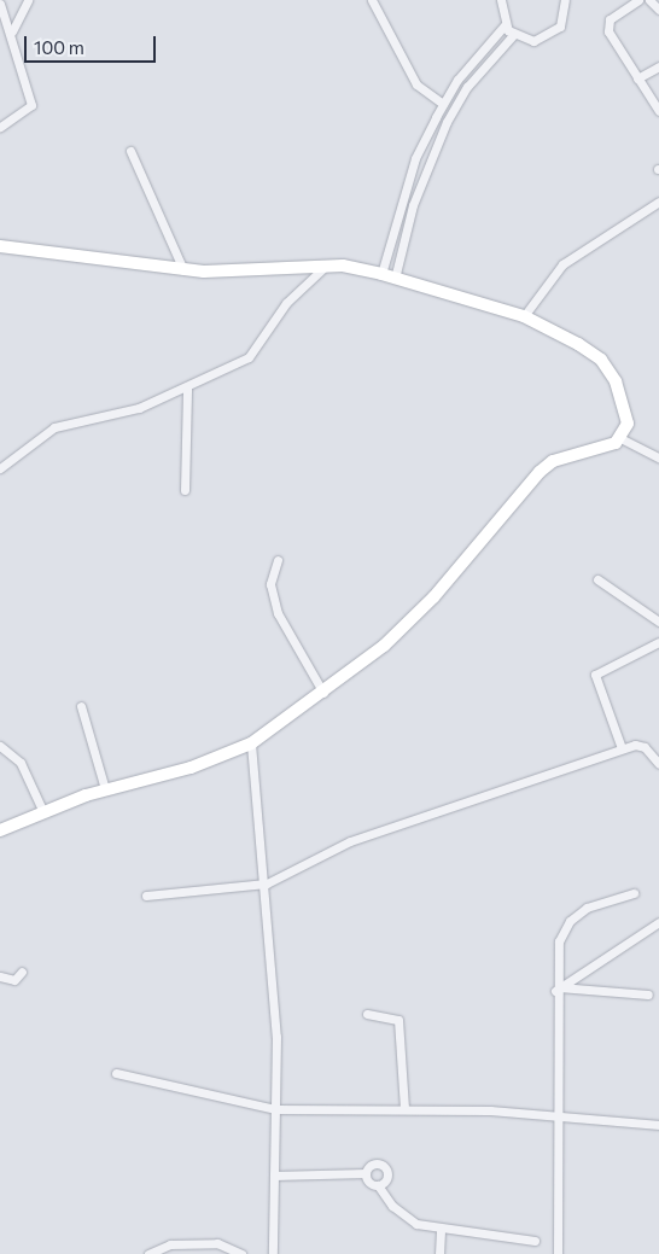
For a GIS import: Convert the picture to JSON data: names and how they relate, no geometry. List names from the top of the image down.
{
  "scale_bar": "100 m"
}
